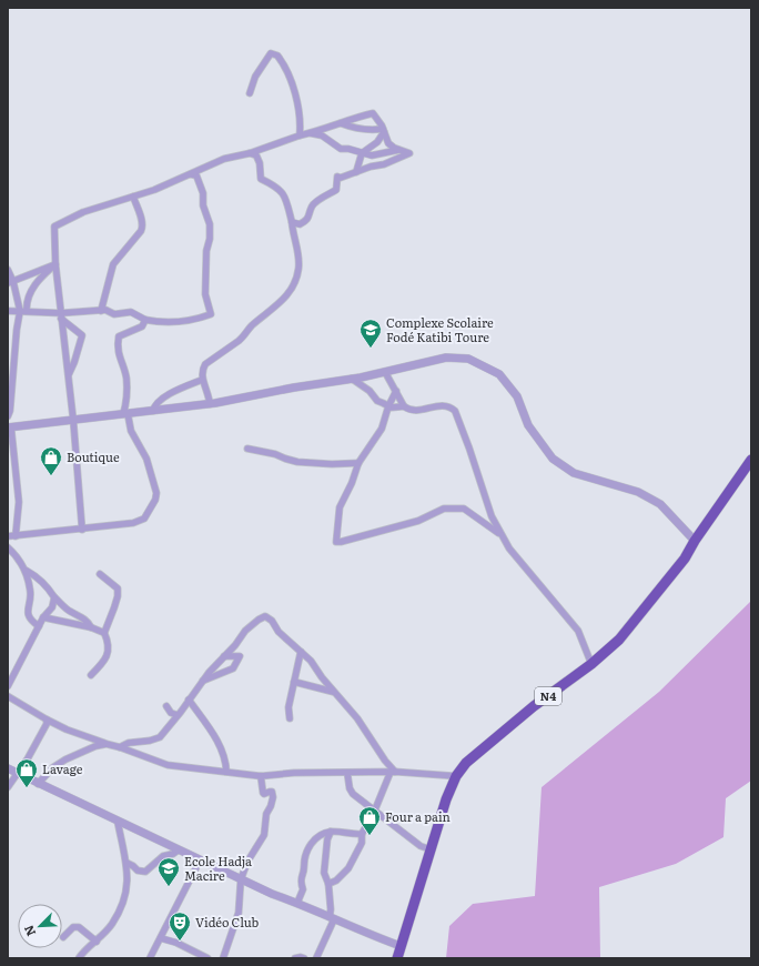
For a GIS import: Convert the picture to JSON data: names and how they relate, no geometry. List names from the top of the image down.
{
  "streets": {
    "highway": ["N4"]
  },
  "places": {
    "school or university": ["Complexe Scolaire Fodé Katibi Toure", "Ecole Hadja Macire"],
    "shop": ["Boutique", "Lavage", "Four a pain"],
    "theatre": ["Vidéo Club"]
  },
  "north": "bottom left"
}
